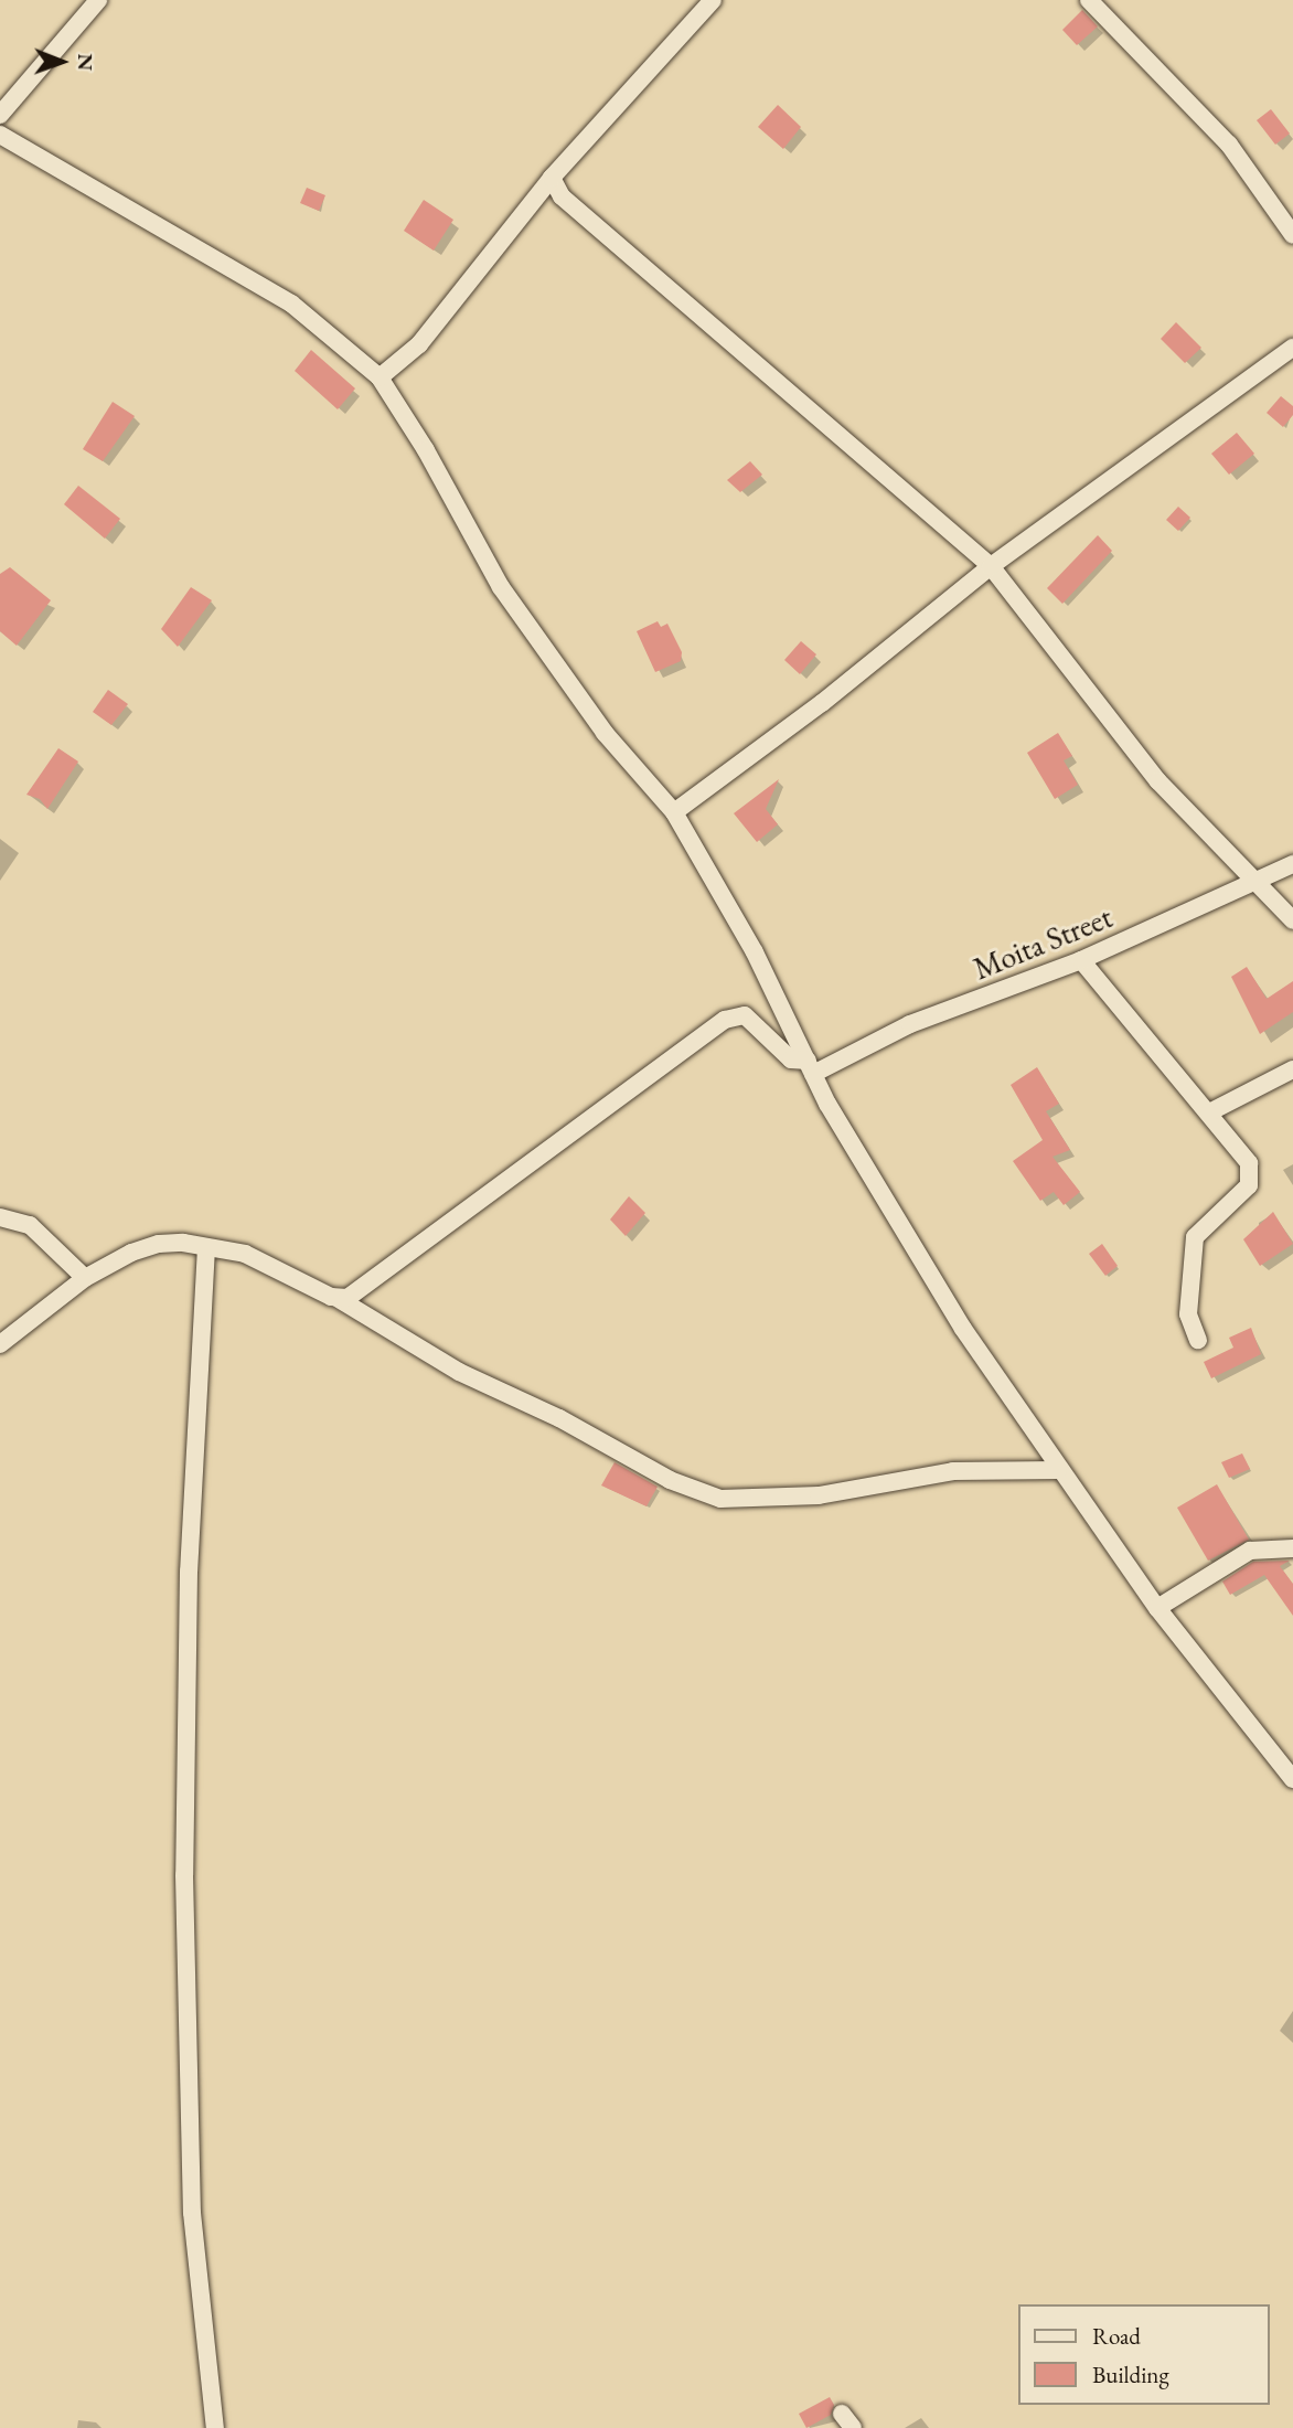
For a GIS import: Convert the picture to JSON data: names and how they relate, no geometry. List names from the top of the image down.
{
  "streets": {
    "street": ["Moita Street"]
  },
  "legend": ["Road", "Building"],
  "north": "right"
}
